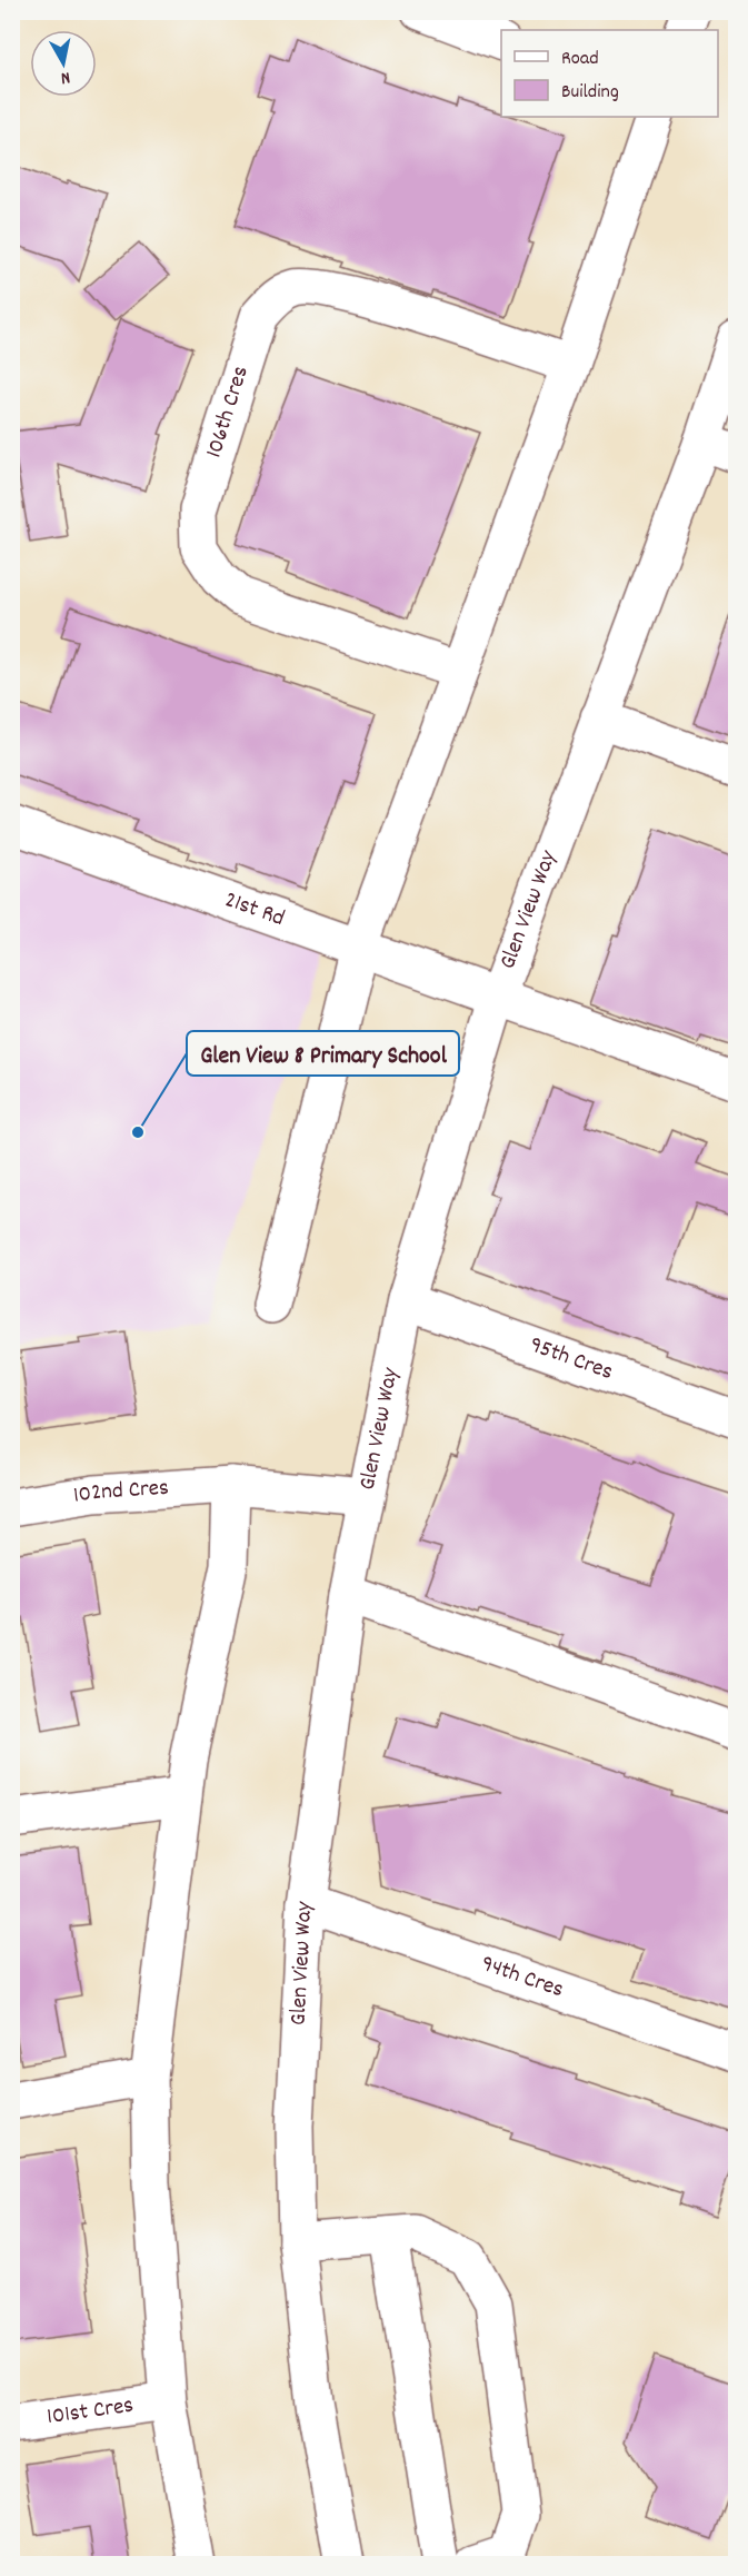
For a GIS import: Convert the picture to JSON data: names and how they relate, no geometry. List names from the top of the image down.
{
  "streets": {
    "street": [
      "106th Cres",
      "Glen View Way",
      "21st Rd",
      "95th Cres",
      "102nd Cres",
      "94th Cres",
      "101st Cres"
    ]
  },
  "crossings": [
    ["Glen View Way", "21st Rd"],
    ["Glen View Way", "95th Cres"],
    ["Glen View Way", "102nd Cres"],
    ["Glen View Way", "94th Cres"]
  ],
  "places": ["Glen View 8 Primary School"],
  "legend": ["Road", "Building"],
  "north": "bottom"
}
